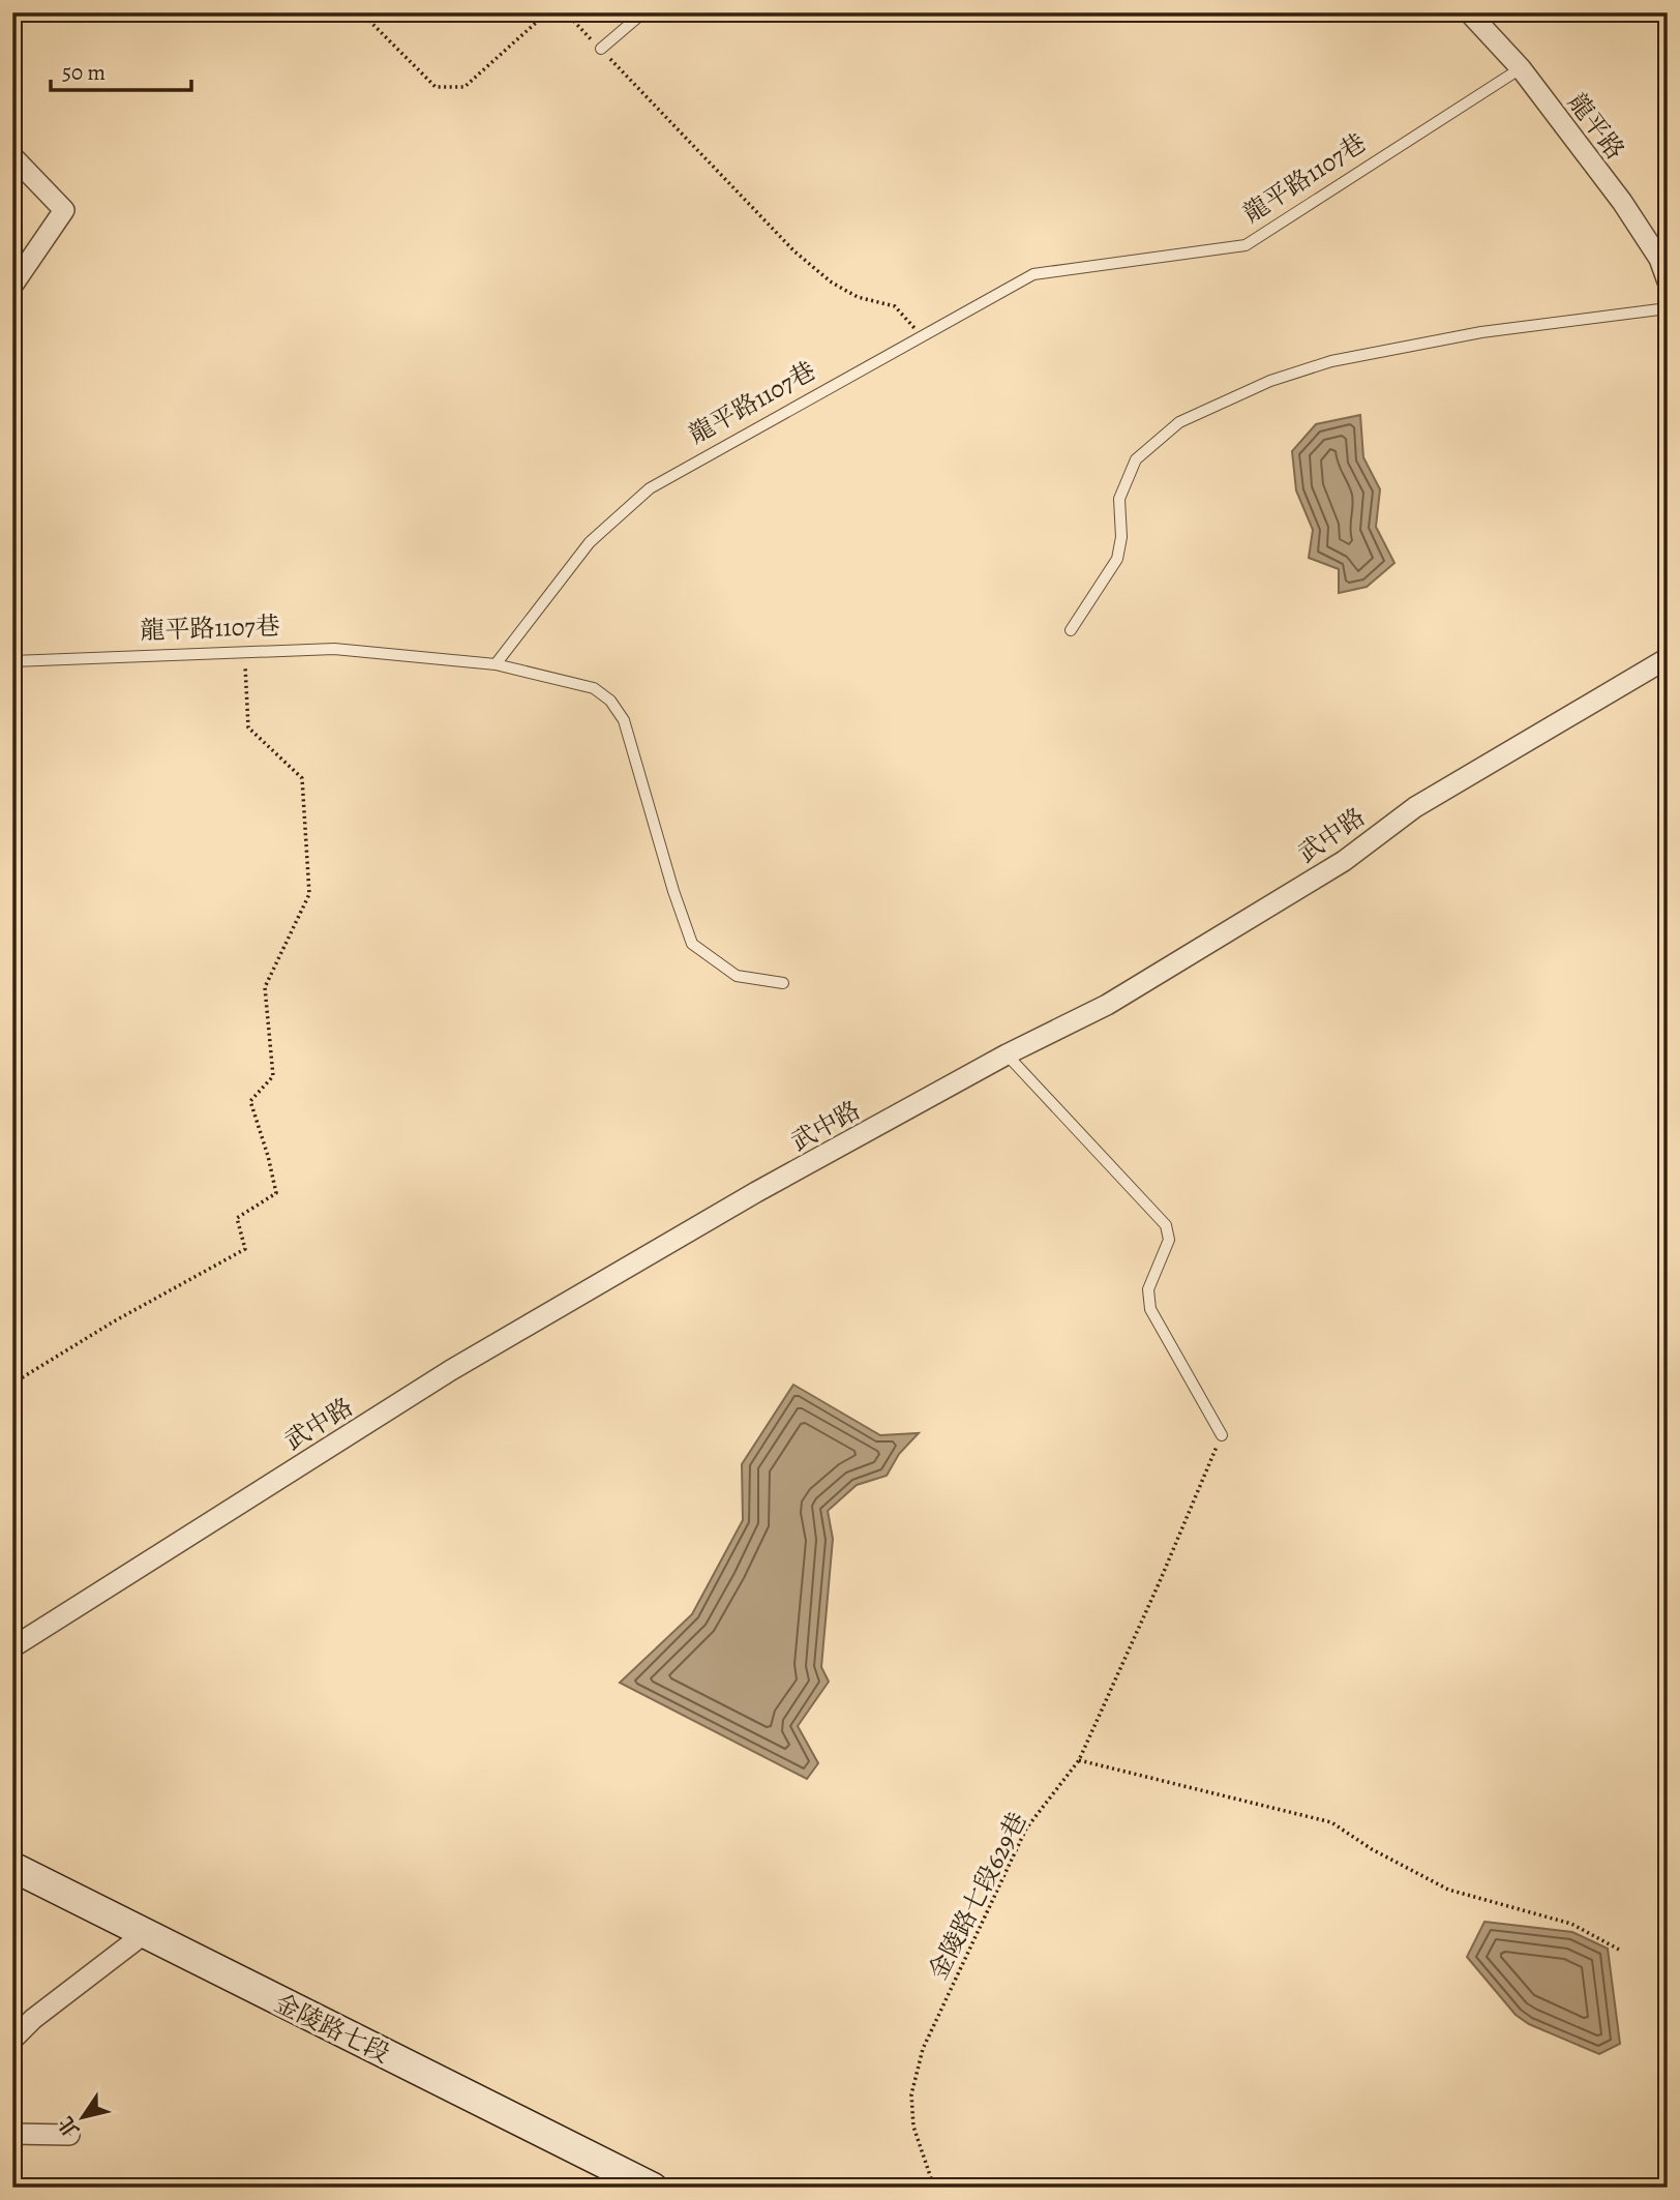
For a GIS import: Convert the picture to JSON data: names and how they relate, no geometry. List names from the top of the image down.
{
  "streets": {
    "street": ["龍平路", "武中路", "金陵路七段"],
    "lane": ["龍平路1107巷"],
    "path": ["金陵路七段629巷"]
  },
  "crossings": [
    ["龍平路", "龍平路1107巷"]
  ],
  "scale_bar": "50 m",
  "north": "bottom left"
}
